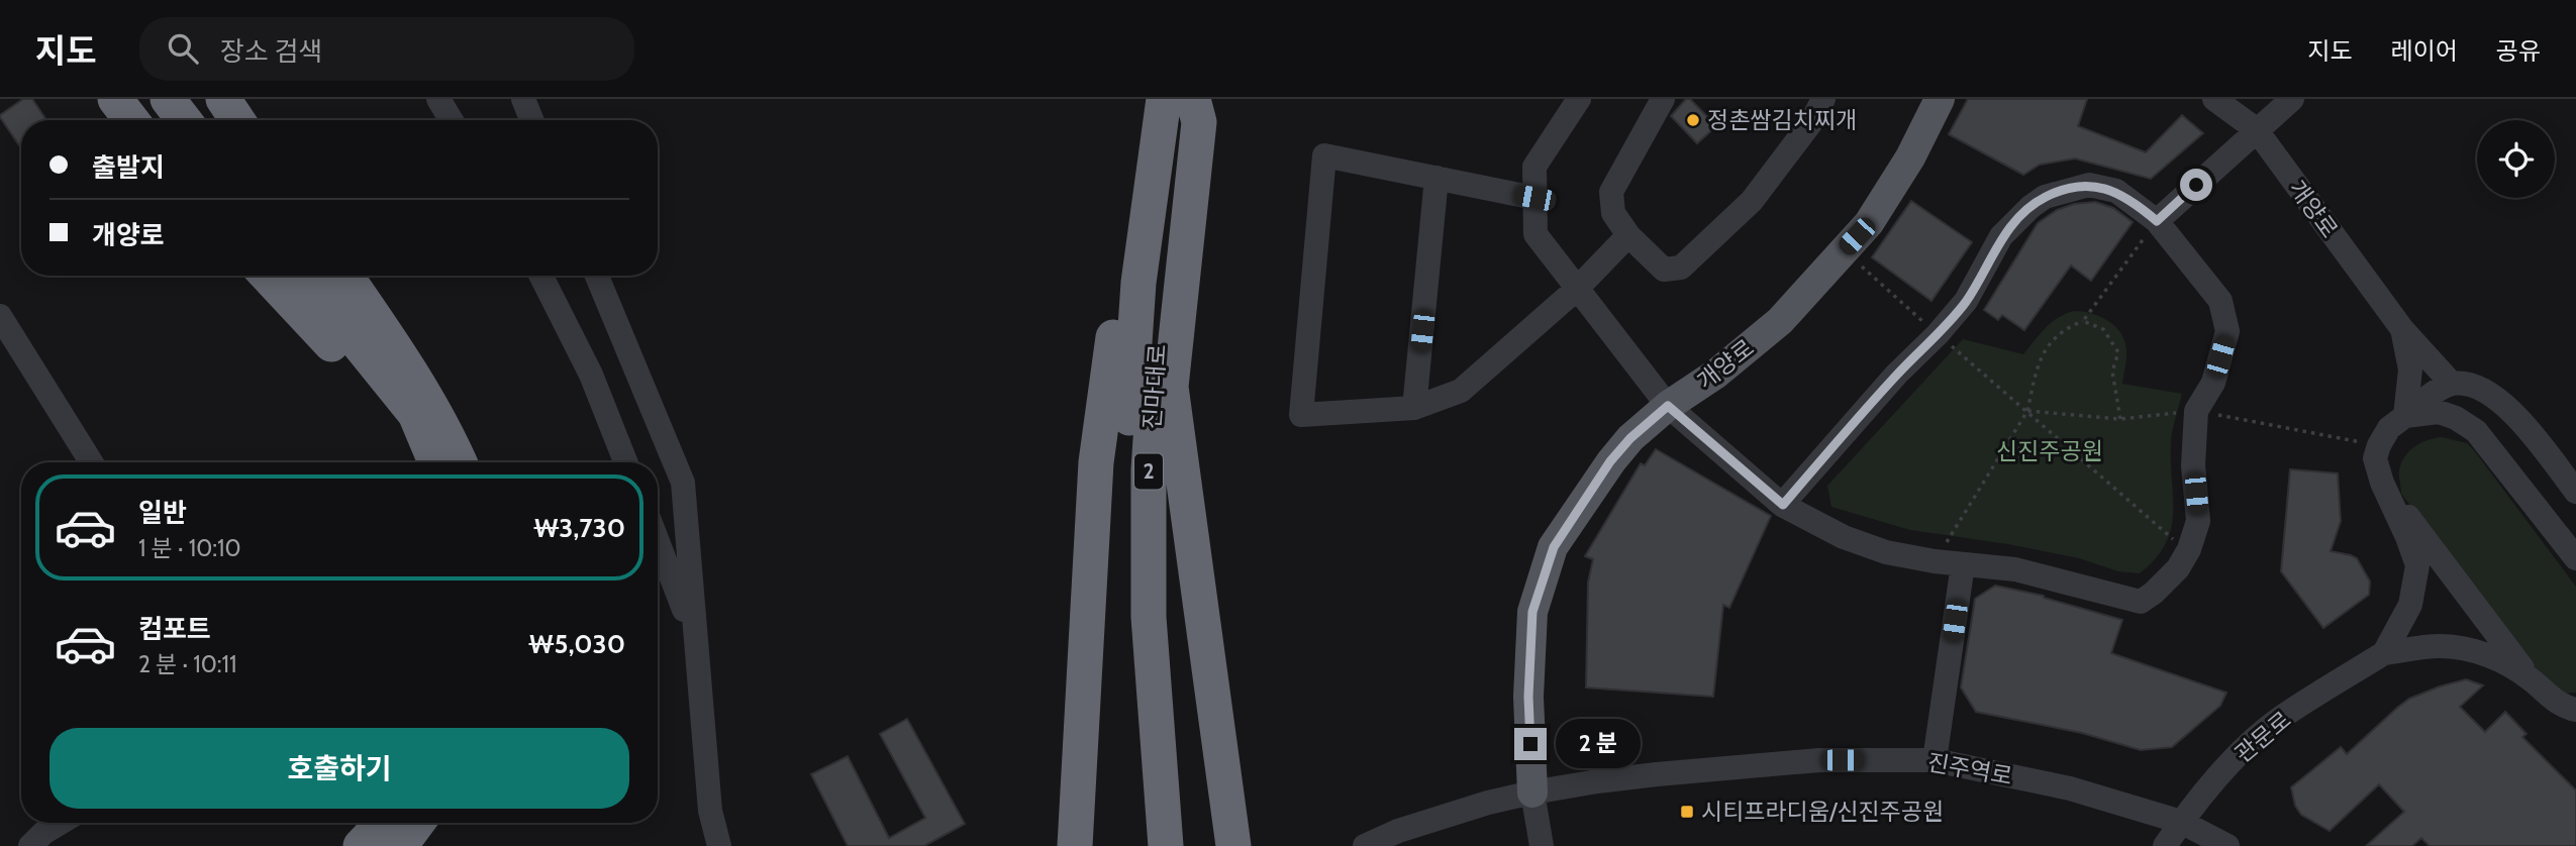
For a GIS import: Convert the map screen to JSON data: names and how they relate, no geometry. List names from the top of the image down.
{
  "streets": {
    "highway": ["진마대로", "2"],
    "main road": ["개양로"],
    "street": ["관문로", "진주역로"]
  },
  "crossings": [
    ["개양로", "진주역로"],
    ["관문로", "진주역로"]
  ],
  "parks": ["신진주공원"],
  "places": {
    "other": ["정촌쌈김치찌개"],
    "transit": ["시티프라디움/신진주공원"]
  },
  "page": {
    "header": "지도",
    "search": "장소 검색",
    "nav": ["지도", "레이어", "공유"],
    "banner": ["출발지", "개양로"],
    "list": [
      {
        "name": "일반",
        "note": "1 분 · 10:10",
        "value": "₩3,730"
      },
      {
        "name": "컴포트",
        "note": "2 분 · 10:11",
        "value": "₩5,030"
      }
    ],
    "buttons": "호출하기",
    "bubble": "2 분"
  }
}
